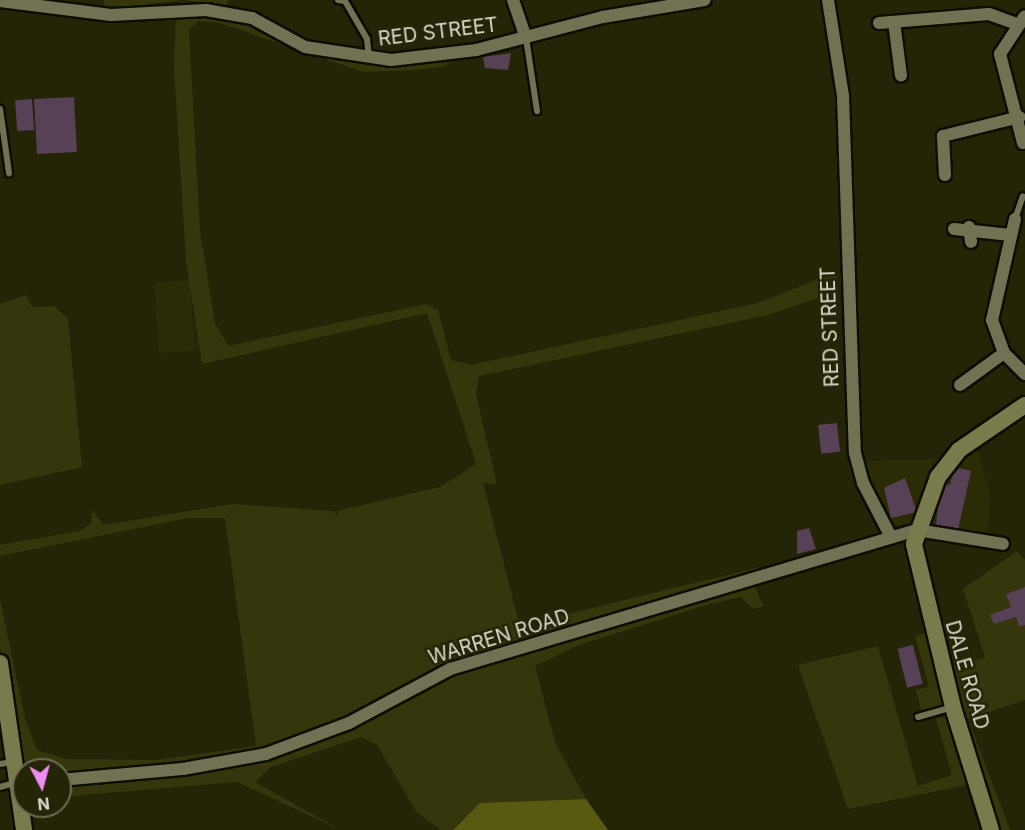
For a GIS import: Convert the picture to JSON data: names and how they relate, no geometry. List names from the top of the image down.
{
  "streets": {
    "street": ["RED STREET", "WARREN ROAD", "DALE ROAD"]
  },
  "crossings": [
    ["RED STREET", "WARREN ROAD"],
    ["WARREN ROAD", "DALE ROAD"]
  ],
  "north": "bottom"
}
